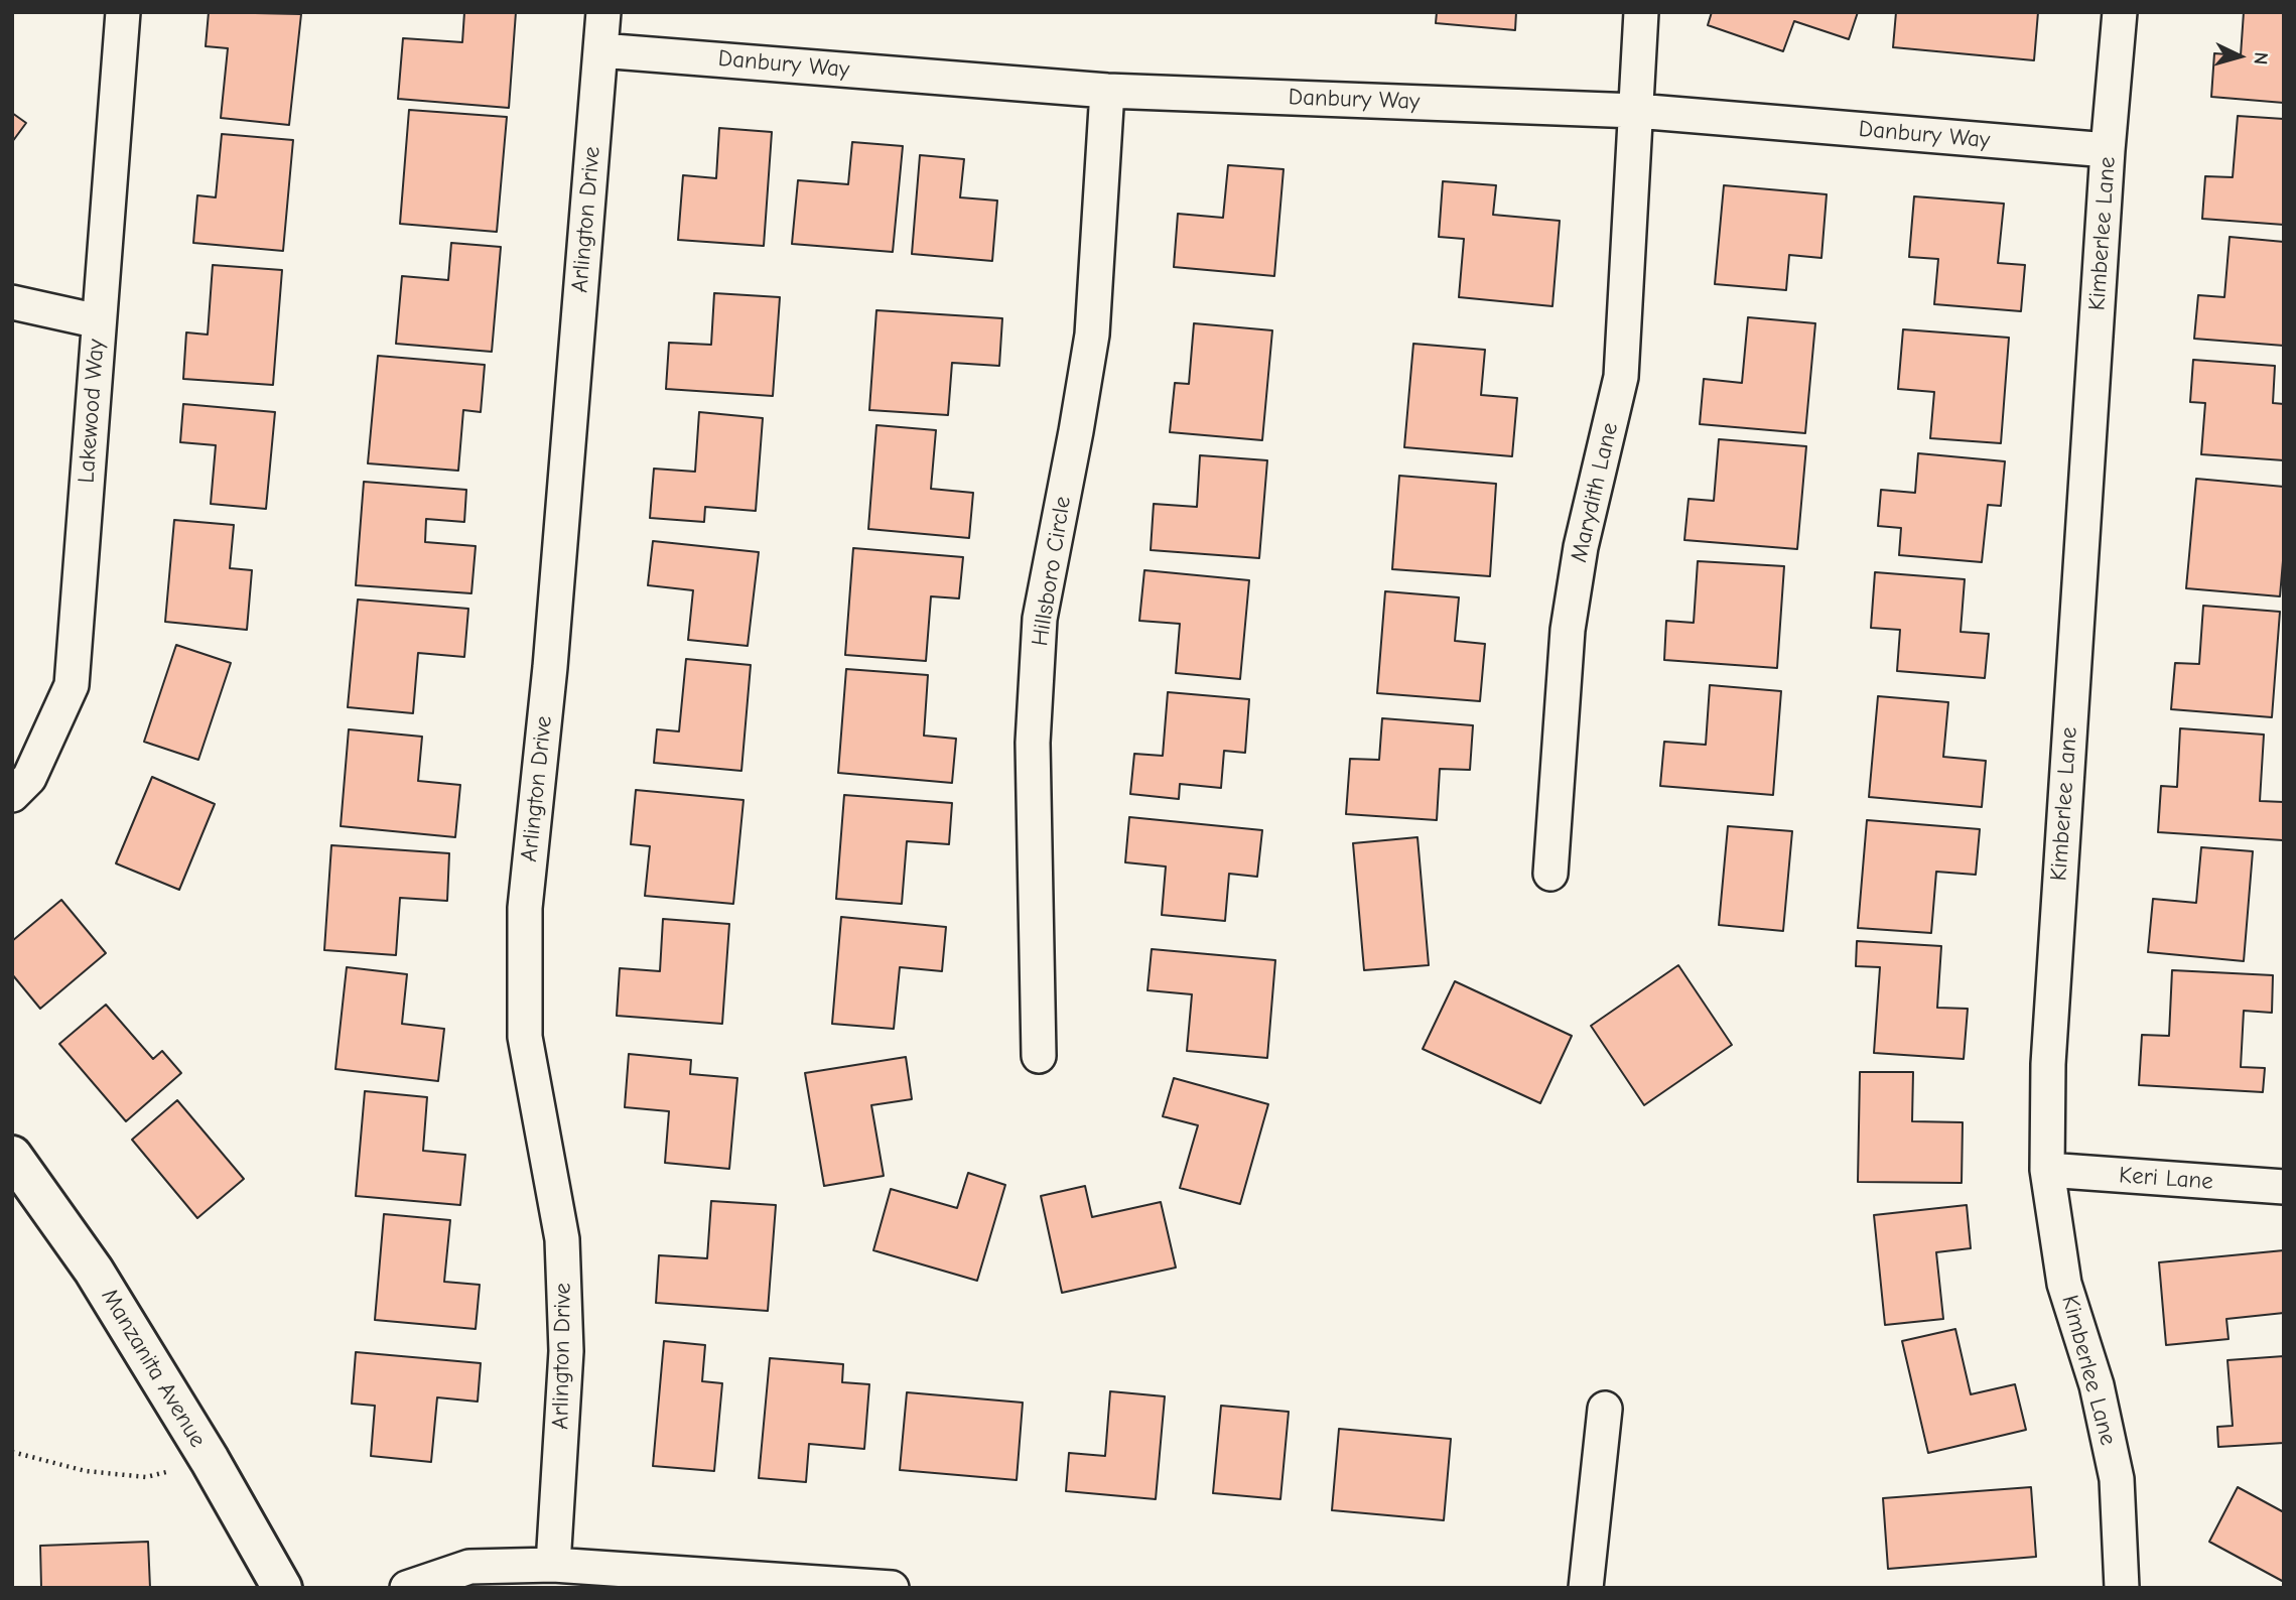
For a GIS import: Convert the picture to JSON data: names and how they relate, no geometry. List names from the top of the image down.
{
  "streets": {
    "street": [
      "Danbury Way",
      "Arlington Drive",
      "Kimberlee Lane",
      "Lakewood Way",
      "Marydith Lane",
      "Hillsboro Circle",
      "Keri Lane",
      "Manzanita Avenue"
    ]
  },
  "crossings": [
    ["Danbury Way", "Arlington Drive"],
    ["Danbury Way", "Kimberlee Lane"],
    ["Danbury Way", "Marydith Lane"],
    ["Danbury Way", "Hillsboro Circle"],
    ["Kimberlee Lane", "Keri Lane"]
  ],
  "north": "right"
}
